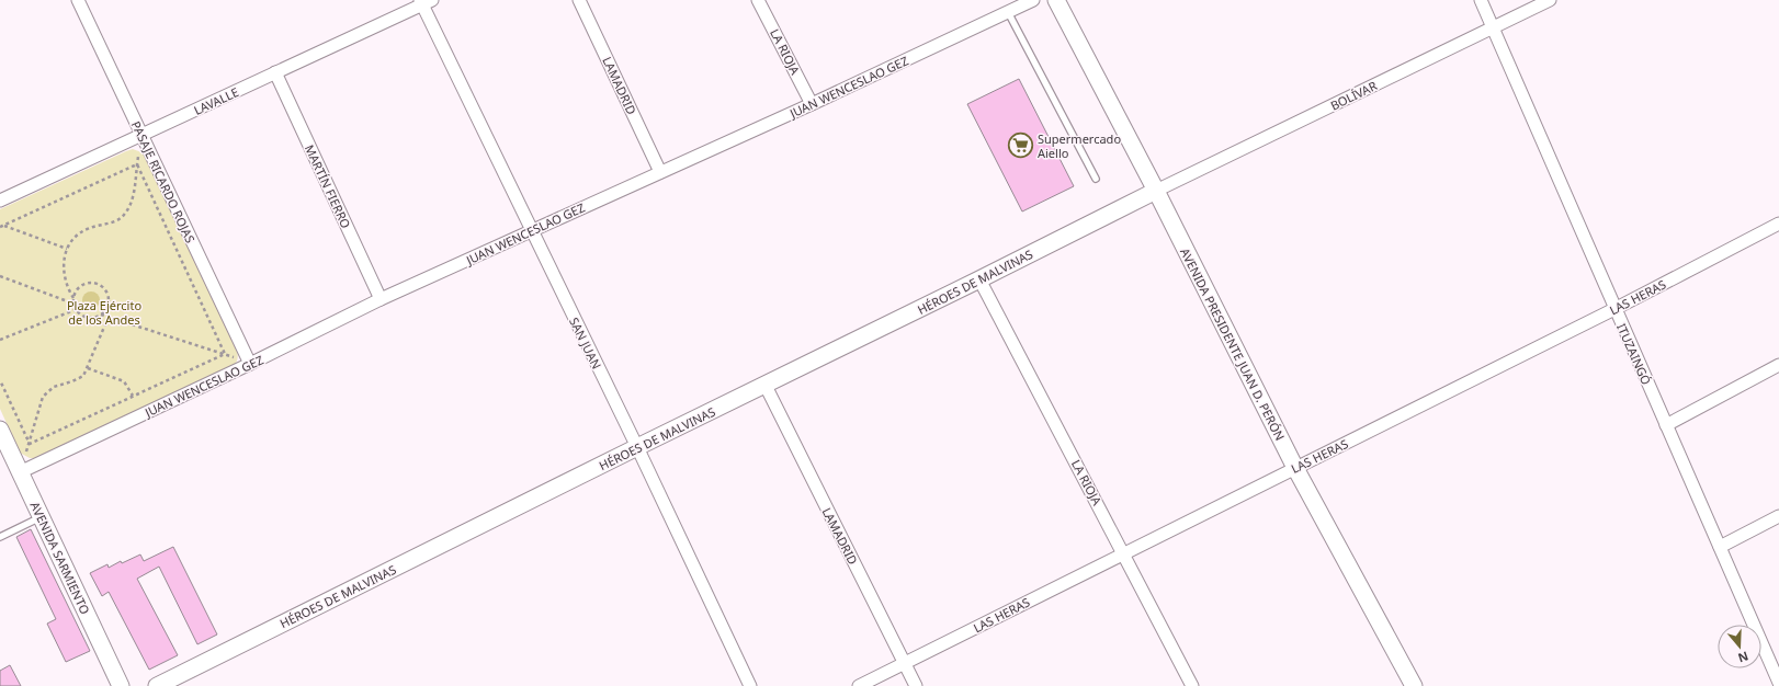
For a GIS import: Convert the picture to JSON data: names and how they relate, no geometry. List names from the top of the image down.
{
  "streets": {
    "main road": ["HÉROES DE MALVINAS", "AVENIDA PRESIDENTE JUAN D. PERÓN", "AVENIDA SARMIENTO"],
    "street": [
      "LA RIOJA",
      "LAMADRID",
      "JUAN WENCESLAO GEZ",
      "BOLÍVAR",
      "LAVALLE",
      "PASAJE RICARDO ROJAS",
      "MARTÍN FIERRO",
      "LAS HERAS",
      "SAN JUAN",
      "ITUZAINGÓ"
    ]
  },
  "crossings": [
    ["LA RIOJA", "JUAN WENCESLAO GEZ"],
    ["LA RIOJA", "HÉROES DE MALVINAS"],
    ["LA RIOJA", "LAS HERAS"],
    ["LAMADRID", "JUAN WENCESLAO GEZ"],
    ["LAMADRID", "HÉROES DE MALVINAS"],
    ["LAMADRID", "LAS HERAS"],
    ["JUAN WENCESLAO GEZ", "PASAJE RICARDO ROJAS"],
    ["JUAN WENCESLAO GEZ", "MARTÍN FIERRO"],
    ["JUAN WENCESLAO GEZ", "SAN JUAN"],
    ["JUAN WENCESLAO GEZ", "AVENIDA SARMIENTO"],
    ["BOLÍVAR", "HÉROES DE MALVINAS"],
    ["BOLÍVAR", "AVENIDA PRESIDENTE JUAN D. PERÓN"],
    ["BOLÍVAR", "ITUZAINGÓ"],
    ["LAVALLE", "PASAJE RICARDO ROJAS"],
    ["LAVALLE", "MARTÍN FIERRO"],
    ["LAVALLE", "SAN JUAN"],
    ["HÉROES DE MALVINAS", "SAN JUAN"],
    ["HÉROES DE MALVINAS", "AVENIDA PRESIDENTE JUAN D. PERÓN"],
    ["LAS HERAS", "AVENIDA PRESIDENTE JUAN D. PERÓN"],
    ["LAS HERAS", "ITUZAINGÓ"]
  ],
  "parks": ["Plaza Ejército de los Andes"],
  "places": {
    "supermarket": ["Supermercado Aiello"]
  },
  "north": "bottom"
}
